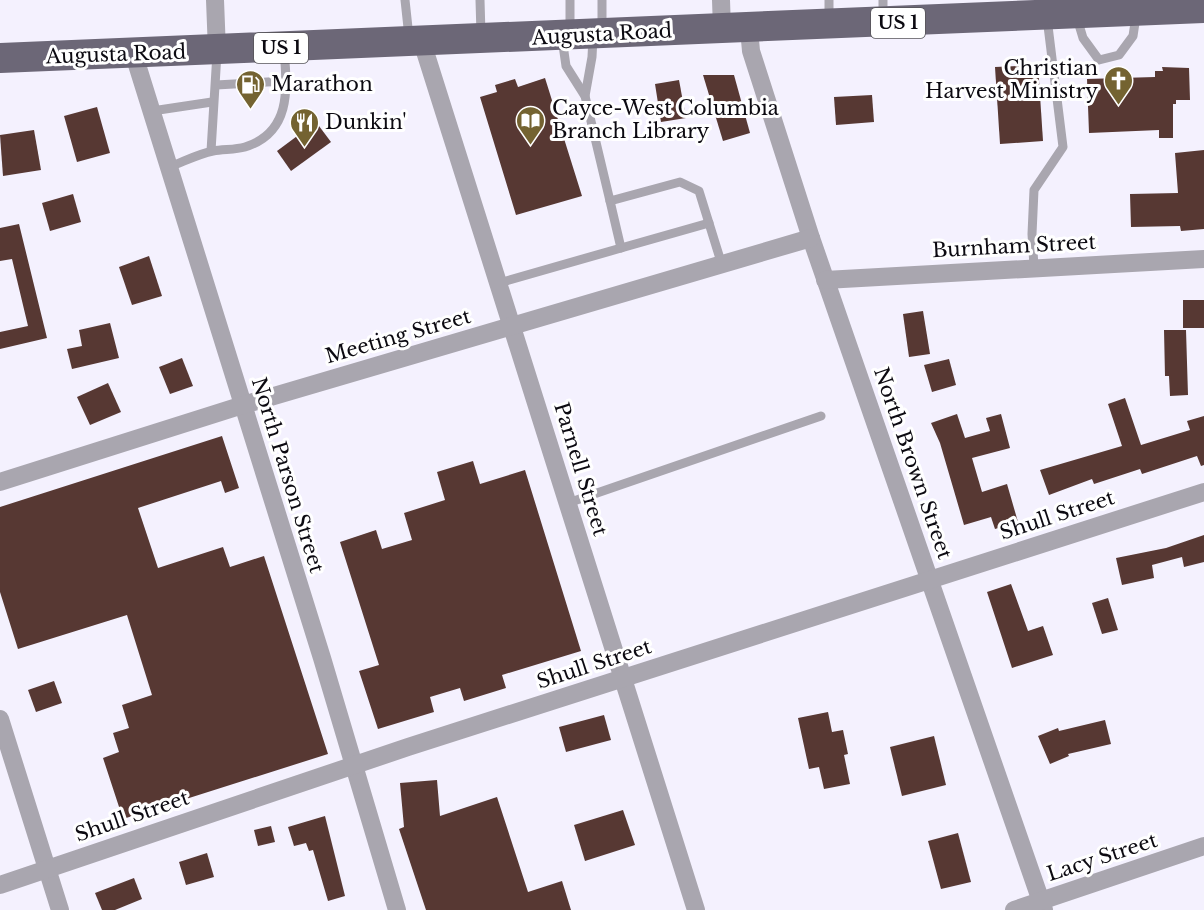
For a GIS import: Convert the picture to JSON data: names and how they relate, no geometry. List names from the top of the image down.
{
  "streets": {
    "main road": ["US 1", "Augusta Road"],
    "street": [
      "Burnham Street",
      "Meeting Street",
      "North Brown Street",
      "Parnell Street",
      "North Parson Street",
      "Shull Street",
      "Lacy Street"
    ]
  },
  "crossings": [
    ["Augusta Road", "North Brown Street"],
    ["Augusta Road", "Parnell Street"],
    ["Augusta Road", "North Parson Street"],
    ["Burnham Street", "North Brown Street"],
    ["Meeting Street", "North Brown Street"],
    ["Meeting Street", "Parnell Street"],
    ["Meeting Street", "North Parson Street"],
    ["North Brown Street", "Shull Street"],
    ["North Brown Street", "Lacy Street"],
    ["Parnell Street", "Shull Street"],
    ["North Parson Street", "Shull Street"]
  ],
  "places": {
    "church": ["Christian Harvest Ministry"],
    "fuel station": ["Marathon"],
    "library": ["Cayce-West Columbia Branch Library"],
    "restaurant": ["Dunkin'"]
  }
}
